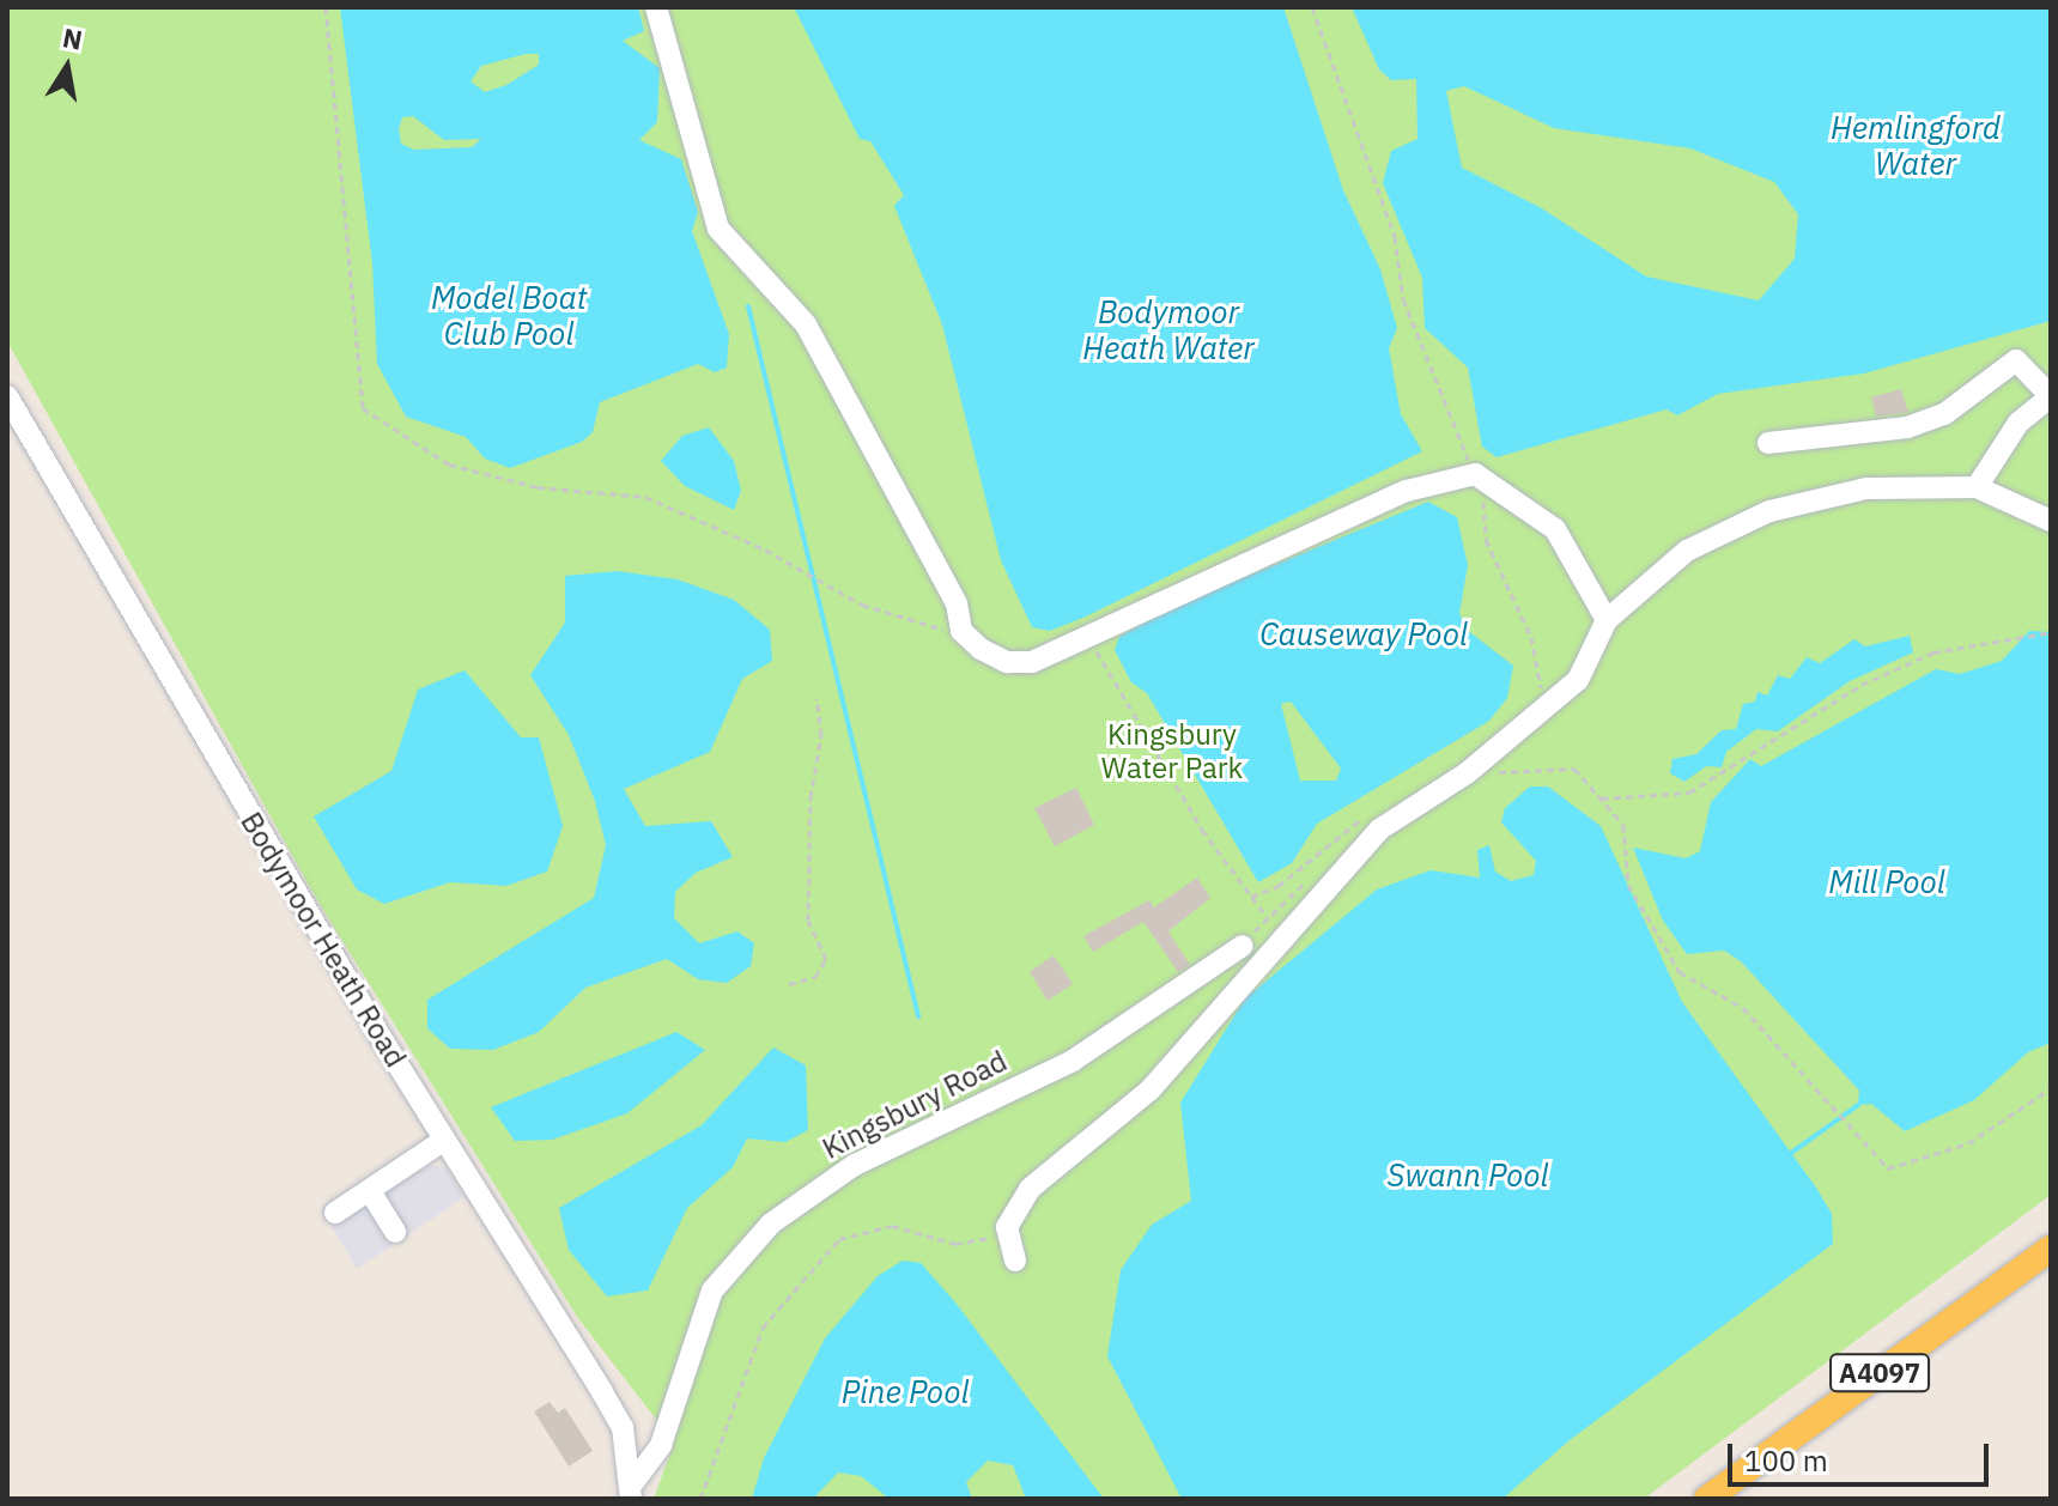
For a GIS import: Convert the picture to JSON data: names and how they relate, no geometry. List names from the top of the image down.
{
  "streets": {
    "main road": ["A4097"],
    "street": ["Bodymoor Heath Road", "Kingsbury Road"]
  },
  "crossings": [
    ["Bodymoor Heath Road", "Kingsbury Road"]
  ],
  "water": [
    "Hemlingford Water",
    "Model Boat Club Pool",
    "Bodymoor Heath Water",
    "Causeway Pool",
    "Mill Pool",
    "Swann Pool",
    "Pine Pool"
  ],
  "parks": ["Kingsbury Water Park"],
  "scale_bar": "100 m",
  "north": "top"
}
